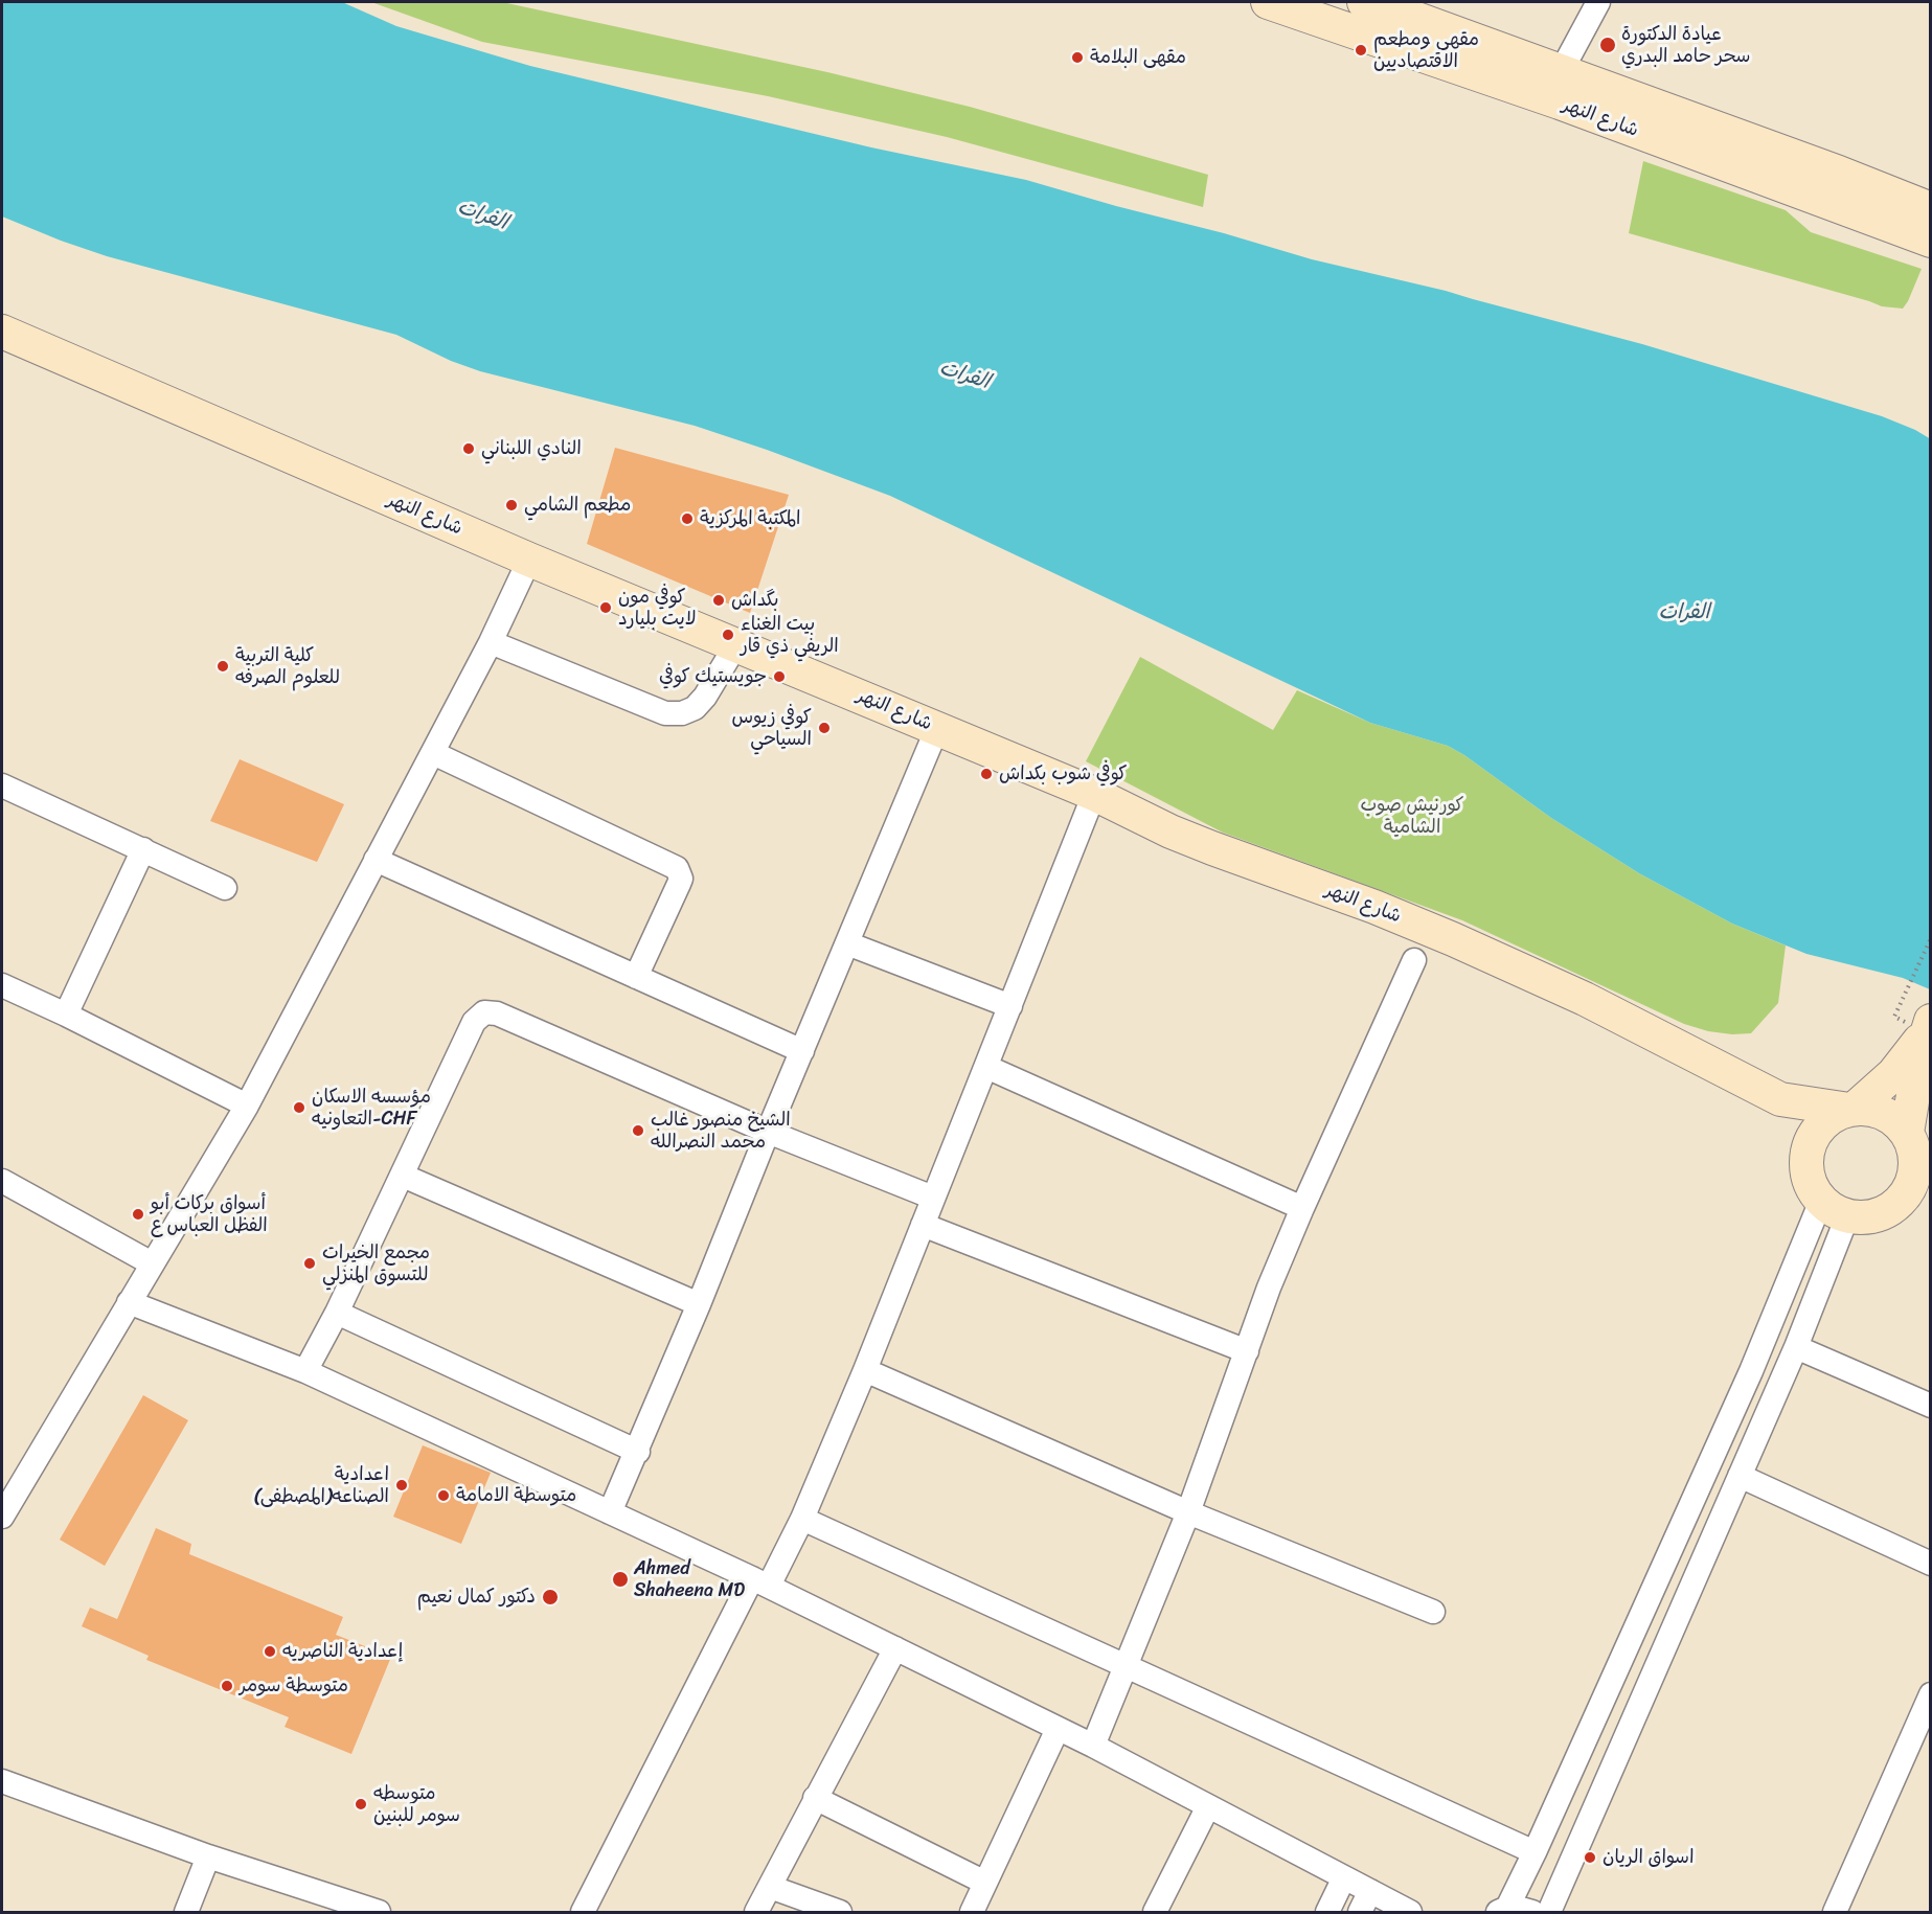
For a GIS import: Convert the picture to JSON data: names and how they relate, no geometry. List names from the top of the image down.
{
  "streets": {
    "main road": ["شارع النهر"]
  },
  "water": ["الفرات"],
  "parks": ["كورنيش صوب الشامية"],
  "places": [
    "عيادة الدكتورة سحر حامد البدري",
    "مقهى ومطعم الاقتصاديين",
    "مقهى البلامة",
    "النادي اللبناني",
    "مطعم الشامي",
    "المكتبة المركزية",
    "بگداش",
    "كوفي مون لايت بليارد",
    "بيت الغناء الريفي ذي قار",
    "كلية التربية للعلوم الصرفه",
    "جويستيك كوفي",
    "كوفي زيوس السياحي",
    "كوفي شوب بكداش",
    "مؤسسه الاسكان التعاونيه-CHF",
    "الشيخ منصور غالب محمد النصرالله",
    "أسواق بركات أبو الفظل العباس ع",
    "مجمع الخيرات للتسوق المنزلي",
    "اعدادية الصناعه(المصطفى)",
    "متوسطة الامامة",
    "Ahmed Shaheena MD",
    "دكتور كمال نعيم",
    "إعدادية الناصريه",
    "متوسطة سومر",
    "متوسطه سومر للبنين",
    "اسواق الريان"
  ]
}
